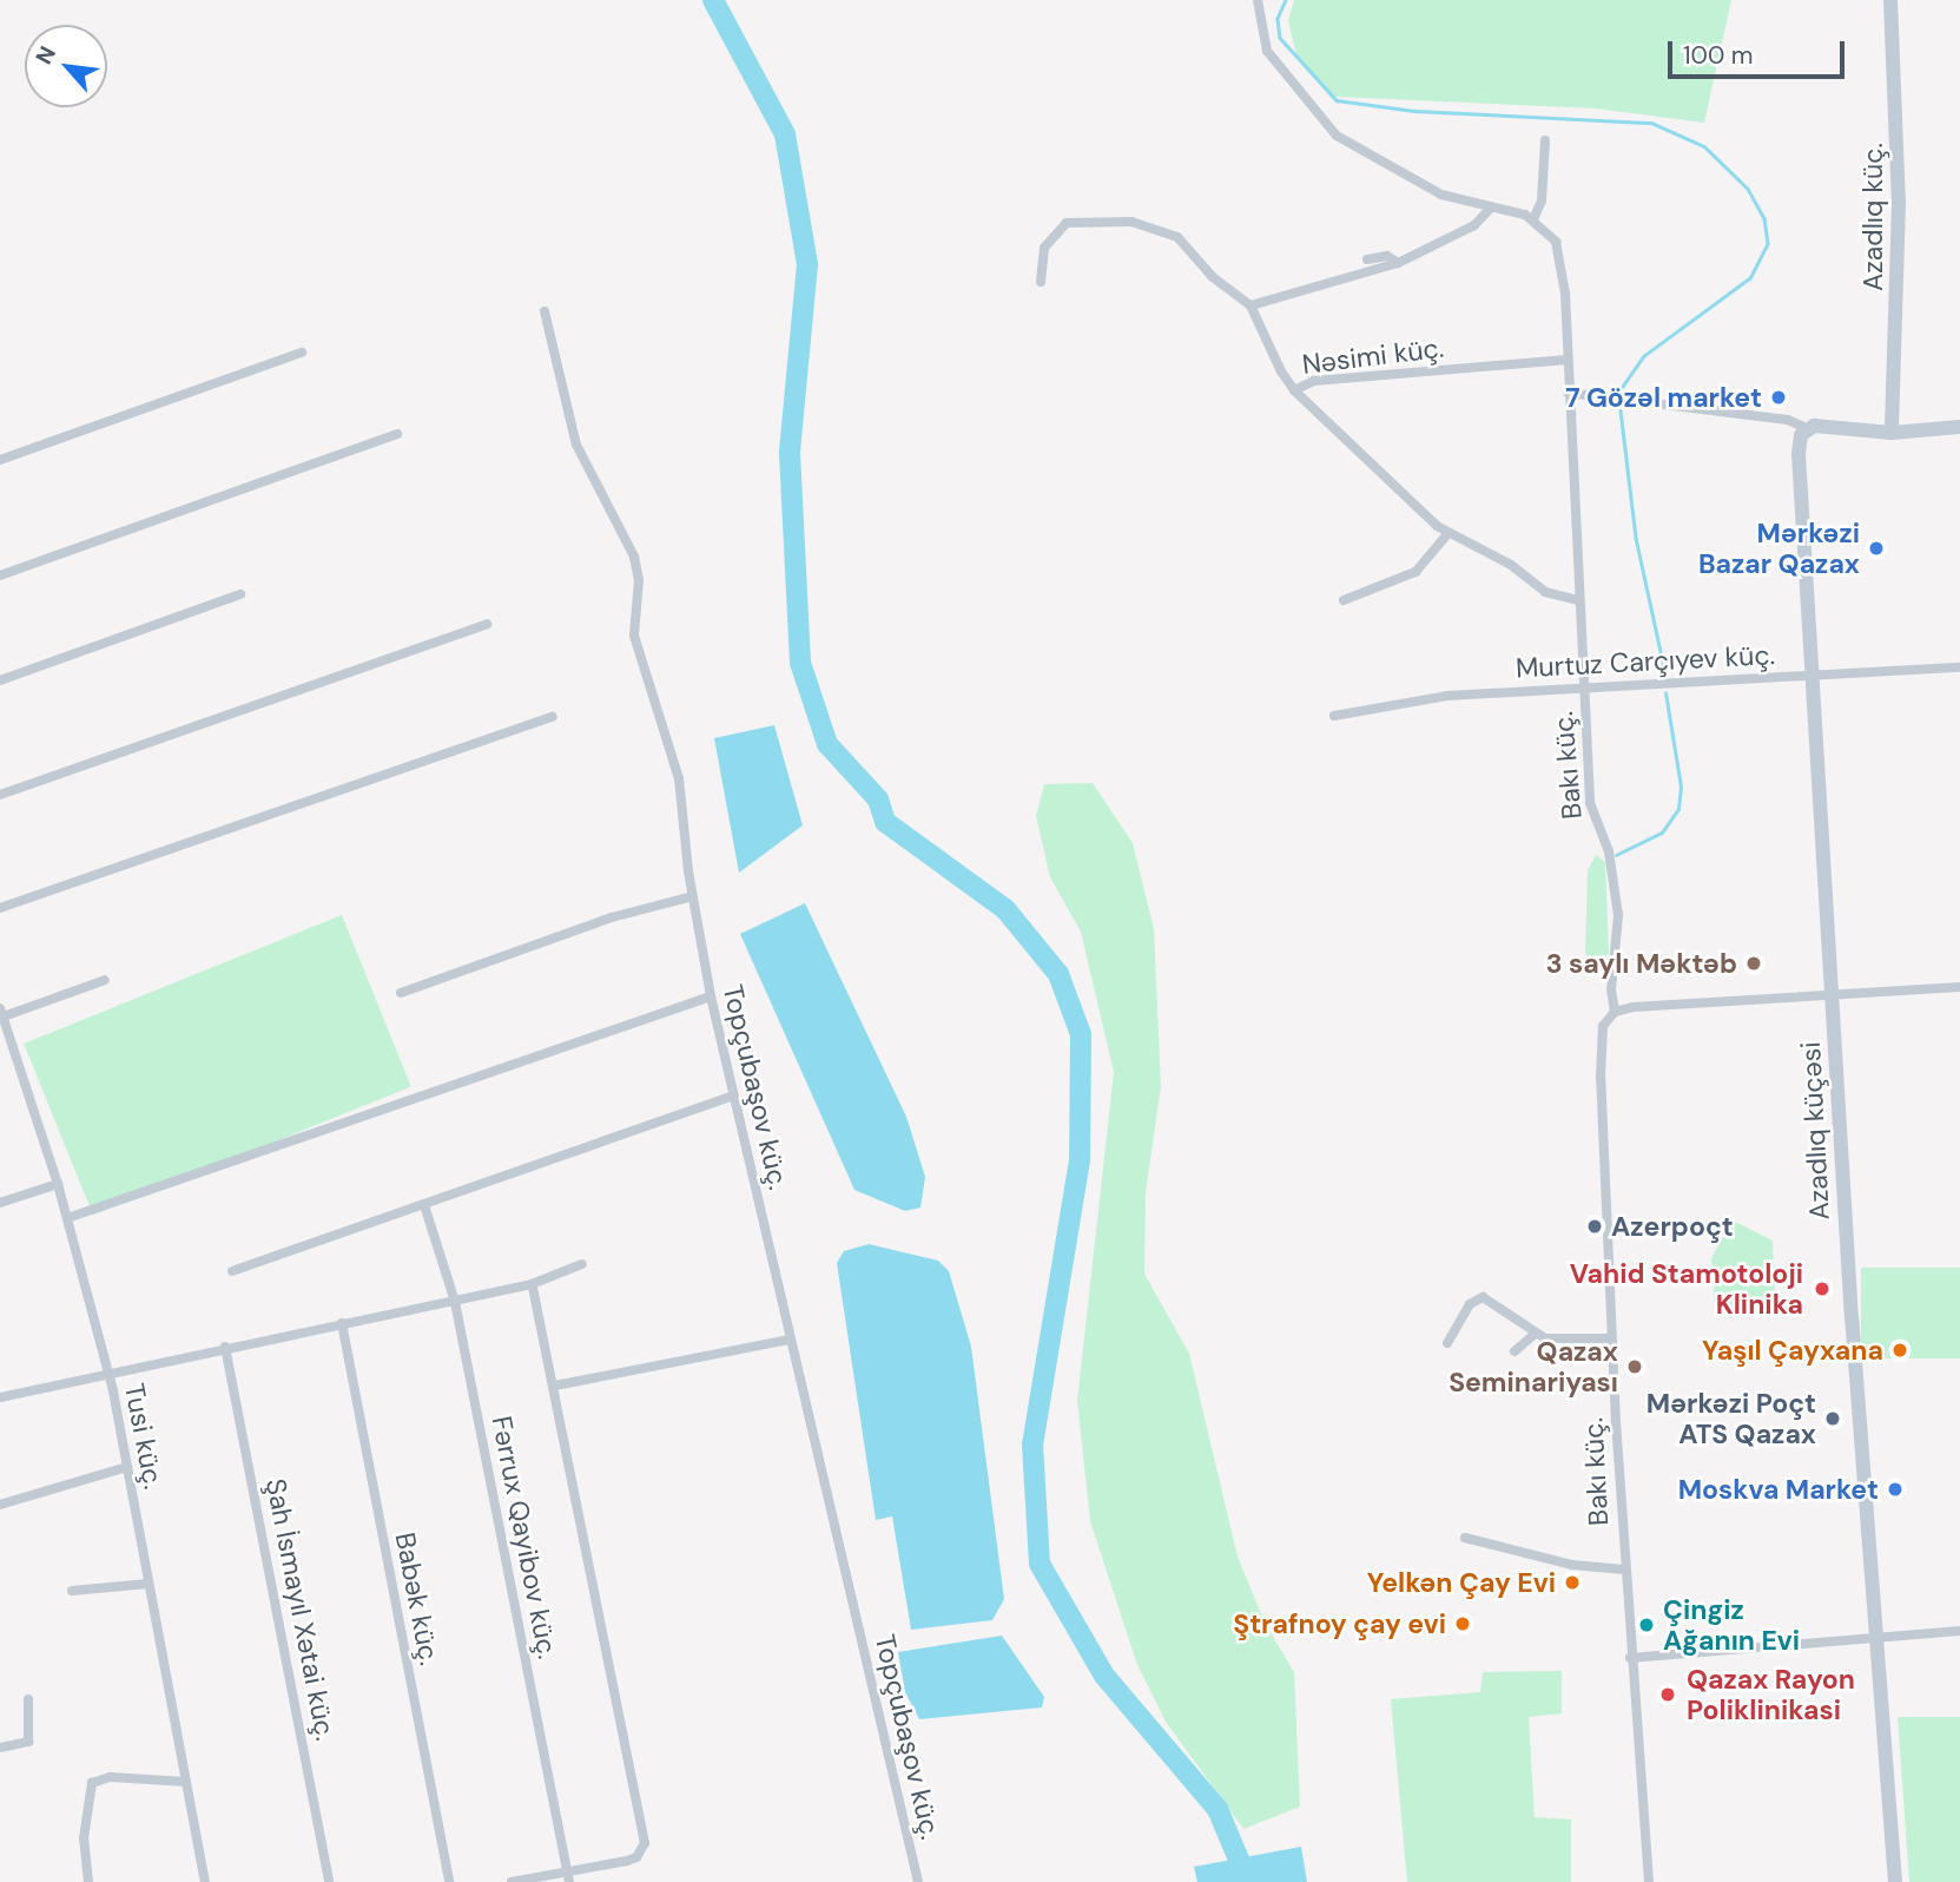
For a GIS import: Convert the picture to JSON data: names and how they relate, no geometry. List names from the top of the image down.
{
  "streets": {
    "street": [
      "Azadlıq küç.",
      "Nəsimi küç.",
      "Murtuz Carçıyev küç.",
      "Bakı küç.",
      "Topçubaşov küç.",
      "Azadlıq küçəsi",
      "Tusi küç.",
      "Fərrux Qayibov küç.",
      "Babək küç.",
      "Şah İsmayıl Xətai küç."
    ]
  },
  "crossings": [
    ["Nəsimi küç.", "Bakı küç."],
    ["Murtuz Carçıyev küç.", "Bakı küç."],
    ["Murtuz Carçıyev küç.", "Azadlıq küçəsi"]
  ],
  "places": [
    "7 Gözəl market",
    "Mərkəzi Bazar Qazax",
    "3 saylı Məktəb",
    "Azerpoçt",
    "Vahid Stamotoloji Klinika",
    "Yaşıl Çayxana",
    "Qazax Seminariyası",
    "Mərkəzi Poçt ATS Qazax",
    "Moskva Market",
    "Yelkən Çay Evi",
    "Ştrafnoy çay evi",
    "Çingiz Ağanın Evi",
    "Qazax Rayon Poliklinikasi"
  ],
  "scale_bar": "100 m",
  "north": "top left"
}
